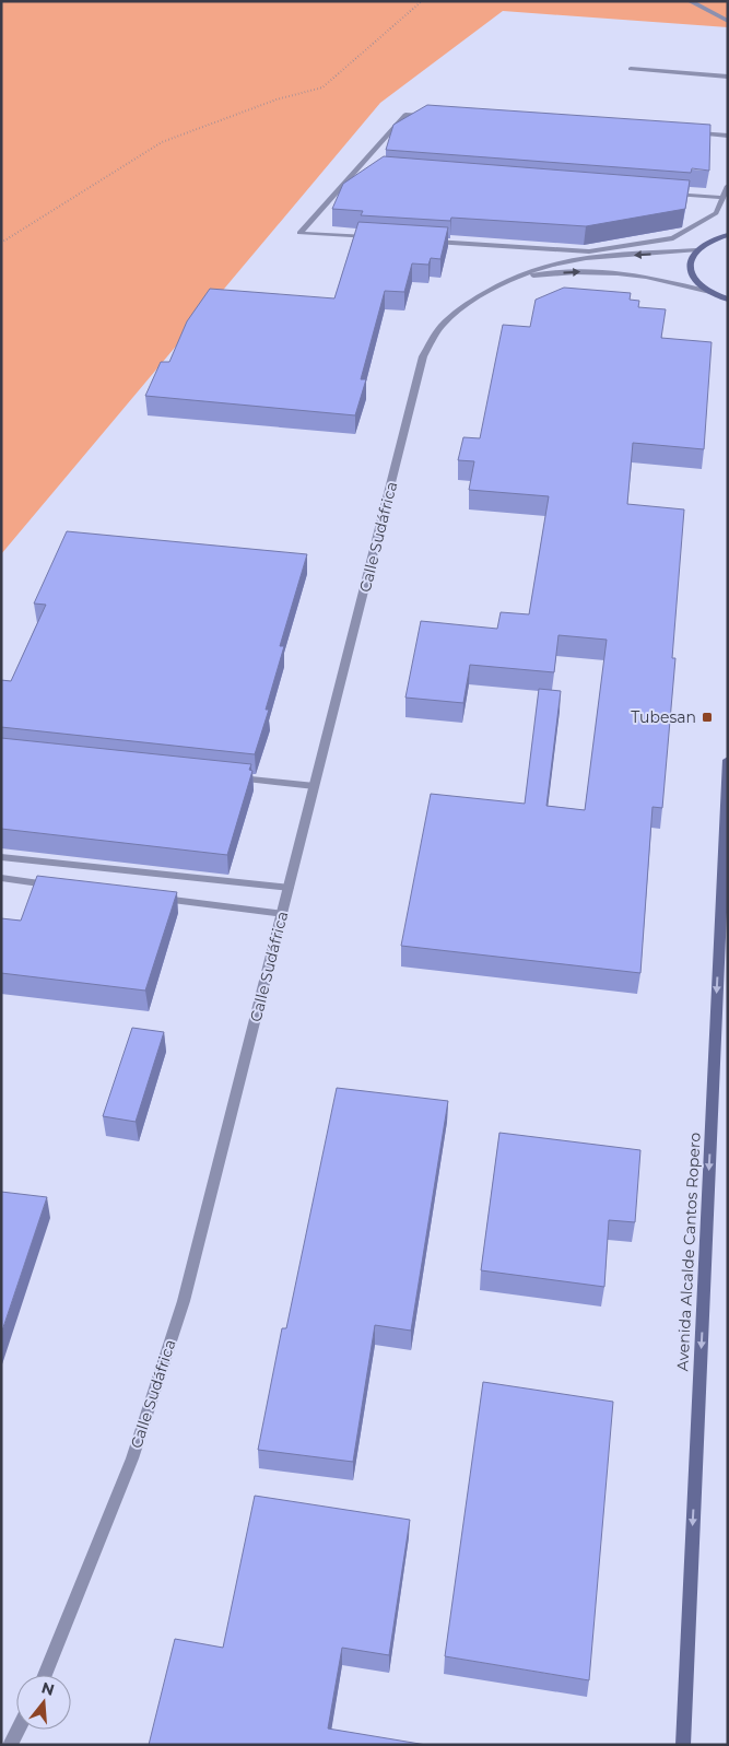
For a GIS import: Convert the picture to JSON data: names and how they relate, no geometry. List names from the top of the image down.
{
  "streets": {
    "main road": ["Avenida Alcalde Cantos Ropero"],
    "street": ["Calle Sudáfrica"]
  },
  "one_way": ["Avenida Alcalde Cantos Ropero"],
  "places": {
    "transit": ["Tubesan"]
  },
  "north": "top"
}
